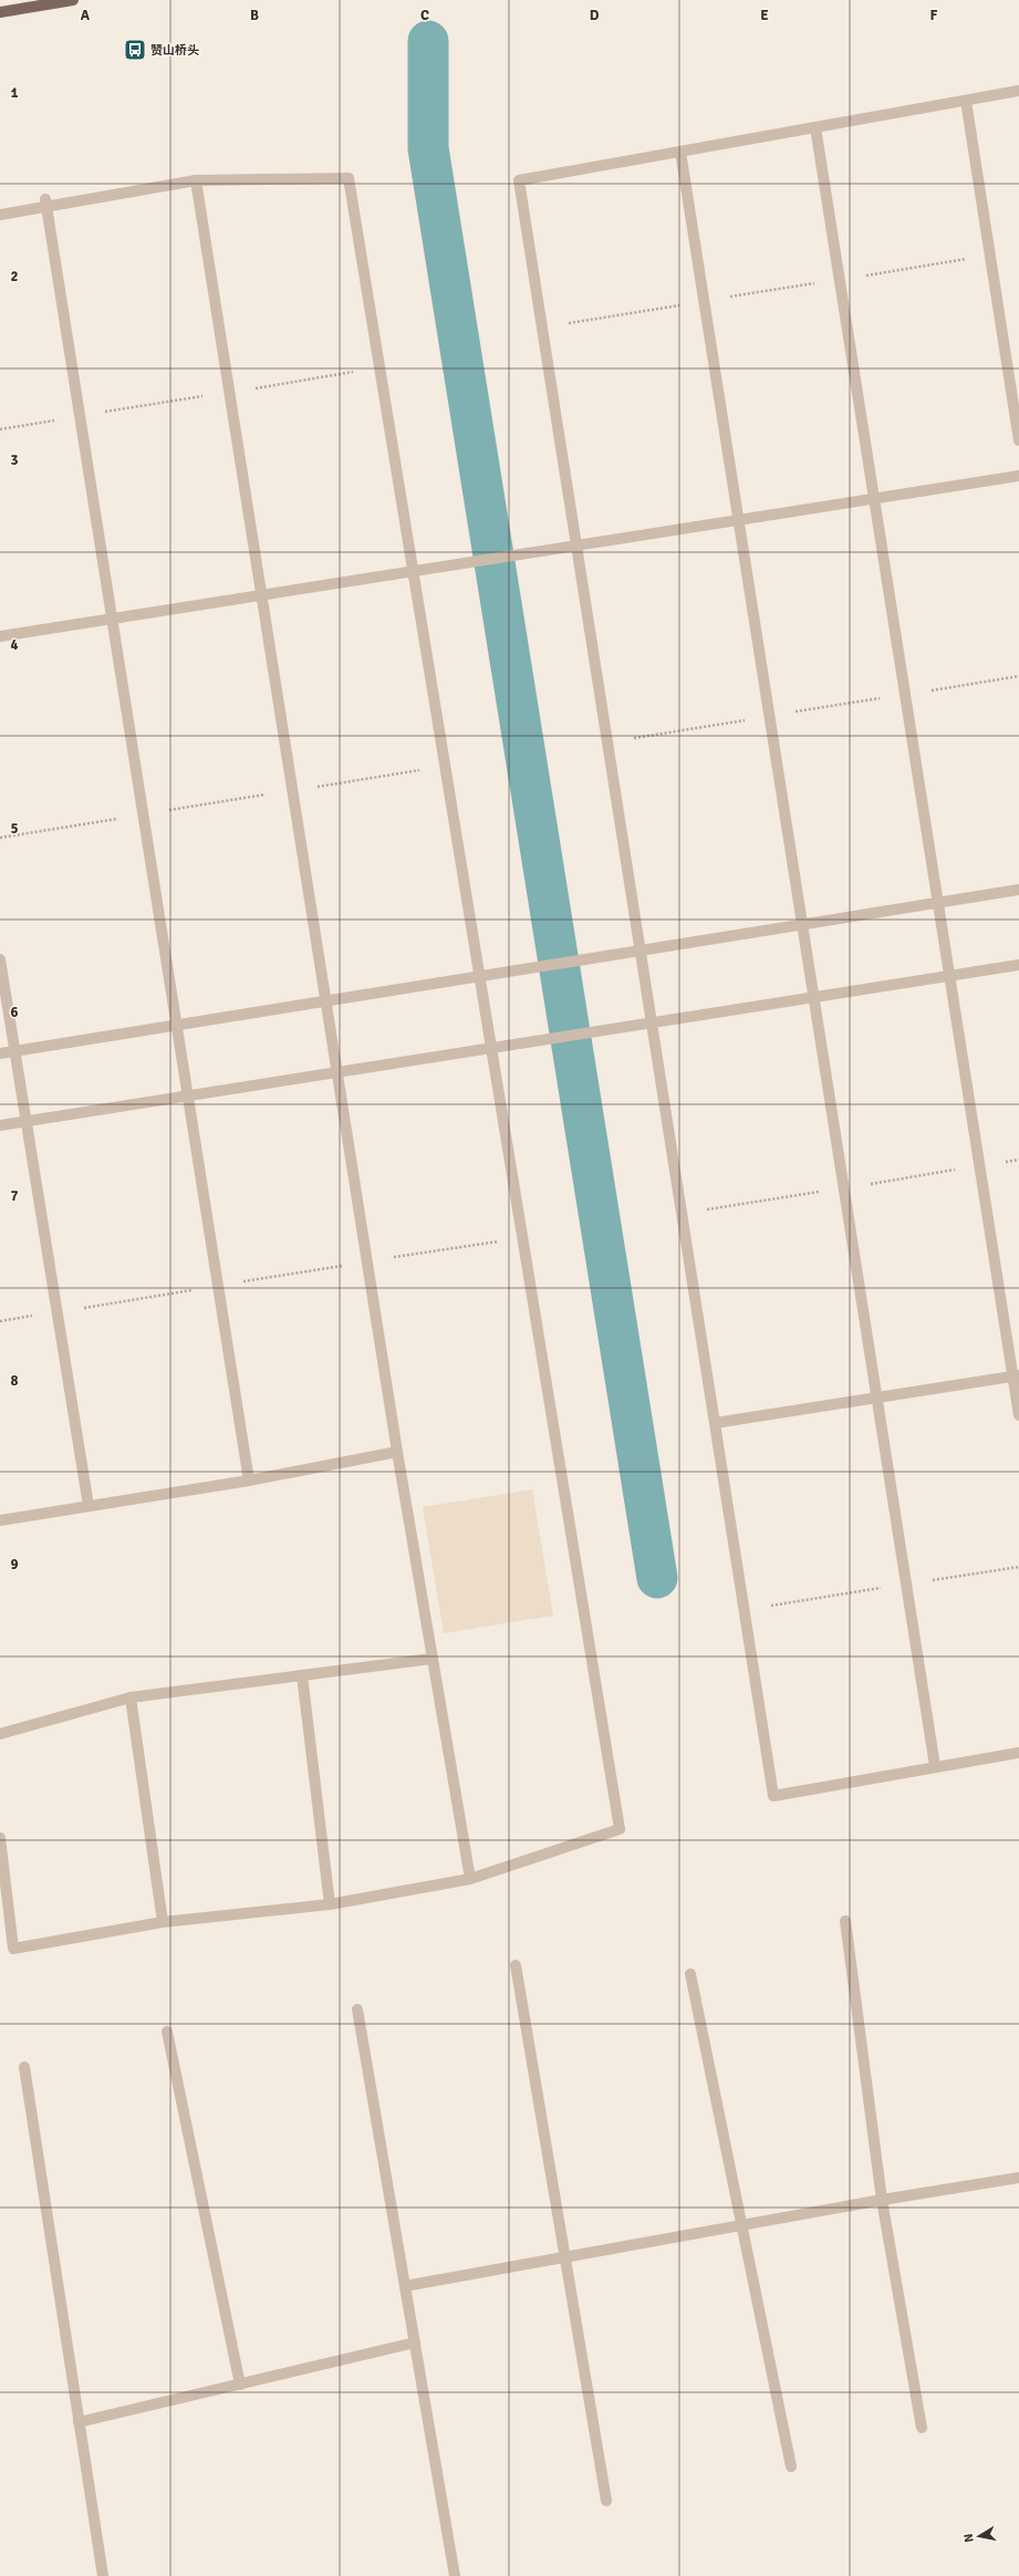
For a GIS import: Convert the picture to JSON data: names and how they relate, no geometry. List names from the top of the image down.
{
  "places": {
    "bus stop": ["赞山桥头"]
  },
  "north": "left",
  "grid": {
    "columns": [
      "A",
      "B",
      "C",
      "D",
      "E",
      "F"
    ],
    "rows": [
      "1",
      "2",
      "3",
      "4",
      "5",
      "6",
      "7",
      "8",
      "9"
    ]
  }
}
